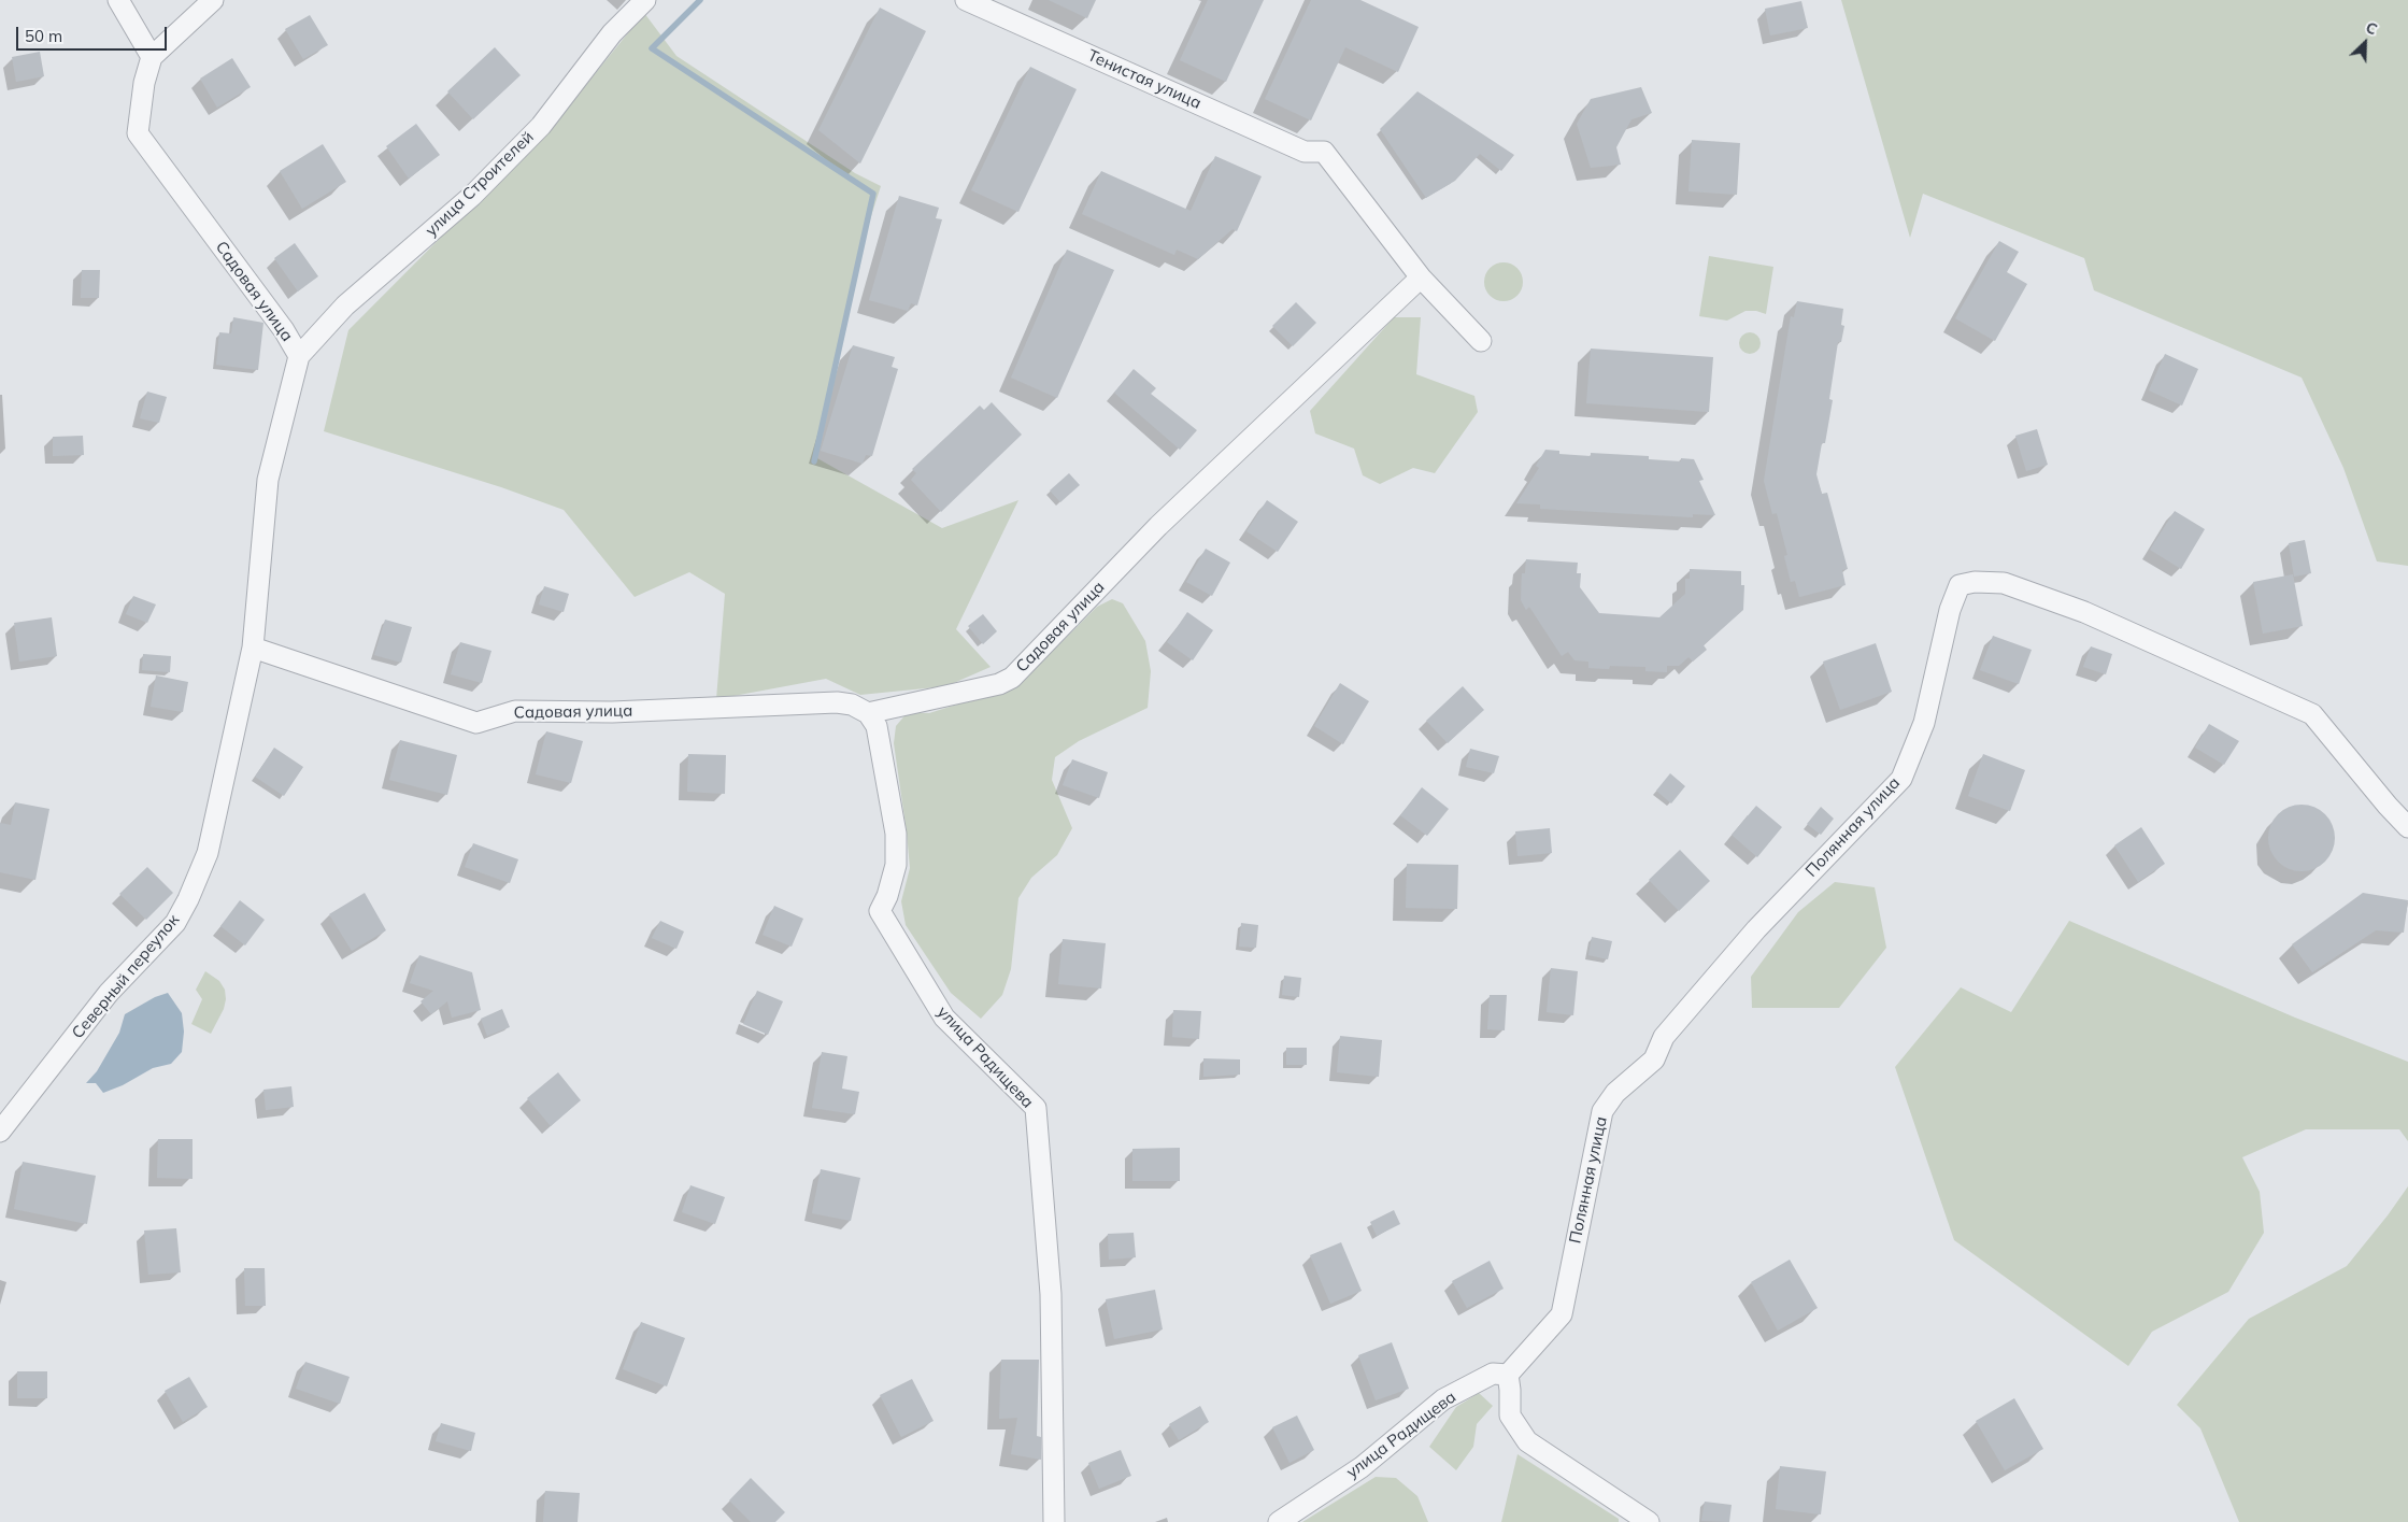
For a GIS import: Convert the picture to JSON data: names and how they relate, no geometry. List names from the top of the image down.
{
  "streets": {
    "street": [
      "Тенистая улица",
      "улица Строителей",
      "Садовая улица",
      "Полянная улица",
      "Северный переулок",
      "улица Радищева"
    ]
  },
  "crossings": [
    ["Тенистая улица", "Садовая улица"],
    ["улица Строителей", "Садовая улица"],
    ["Садовая улица", "Северный переулок"],
    ["Садовая улица", "улица Радищева"],
    ["Полянная улица", "улица Радищева"]
  ],
  "scale_bar": "50 m",
  "north": "top right"
}
